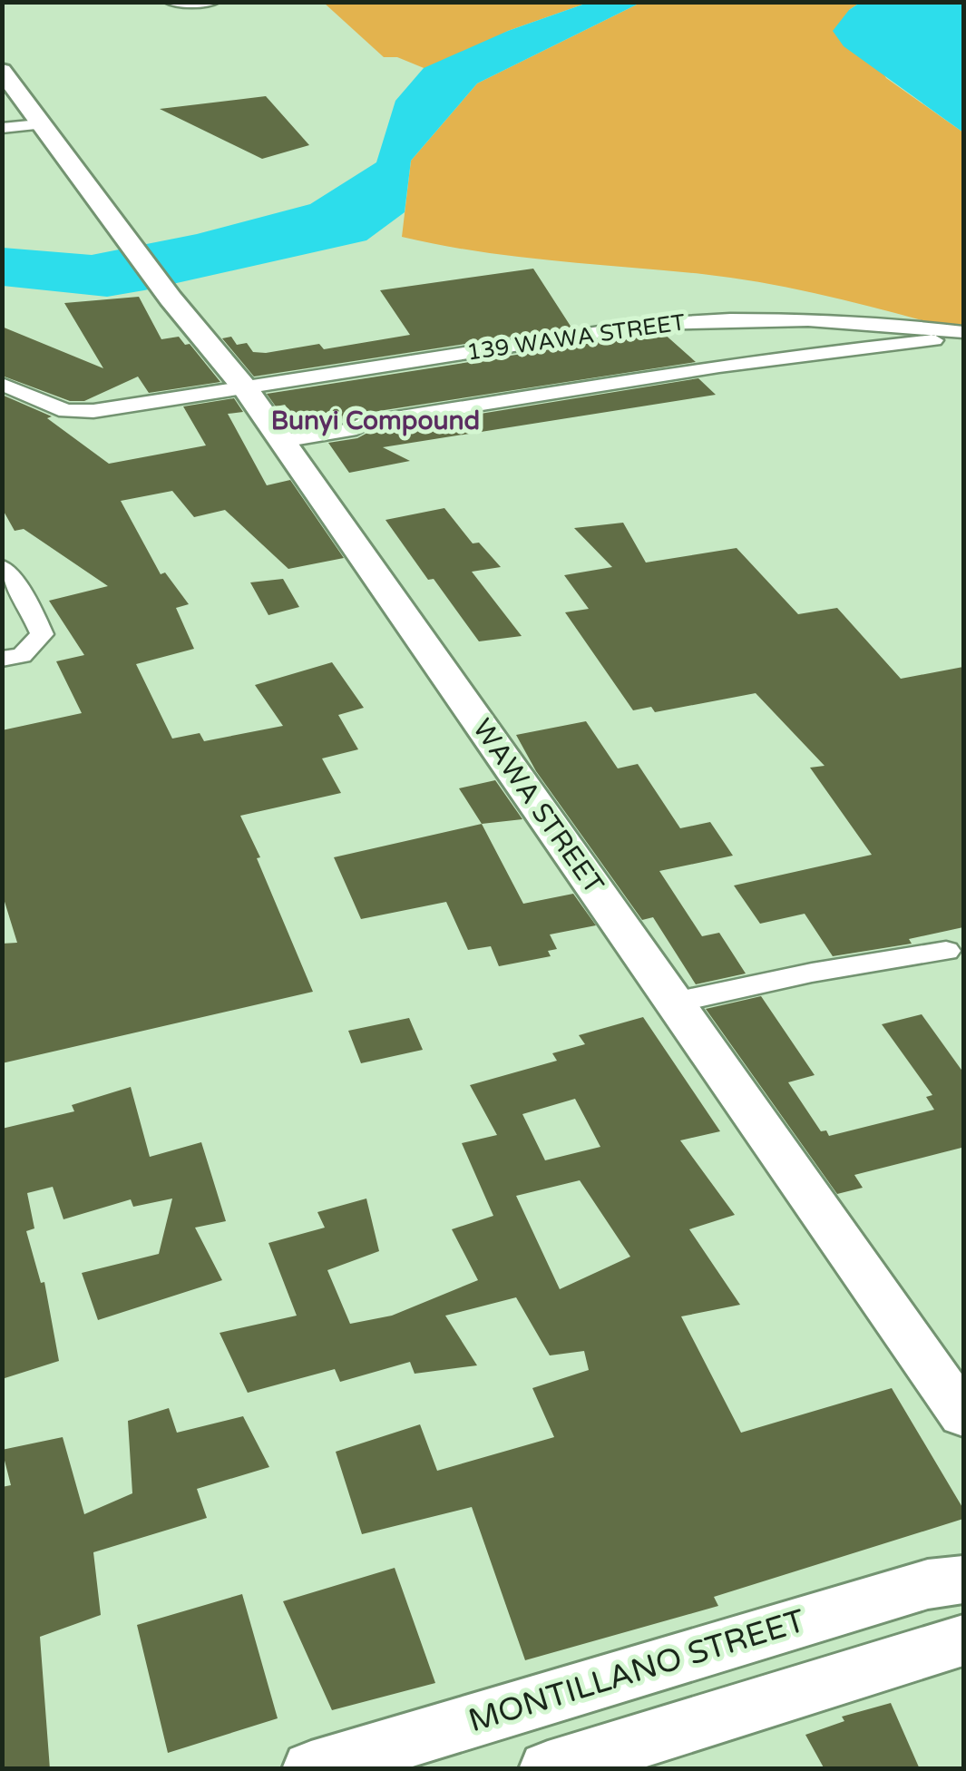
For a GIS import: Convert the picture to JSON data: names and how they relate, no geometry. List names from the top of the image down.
{
  "streets": {
    "main road": ["WAWA STREET", "MONTILLANO STREET"],
    "street": ["139 WAWA STREET"]
  },
  "crossings": [
    ["139 WAWA STREET", "WAWA STREET"]
  ],
  "districts": ["Bunyi Compound"]
}
